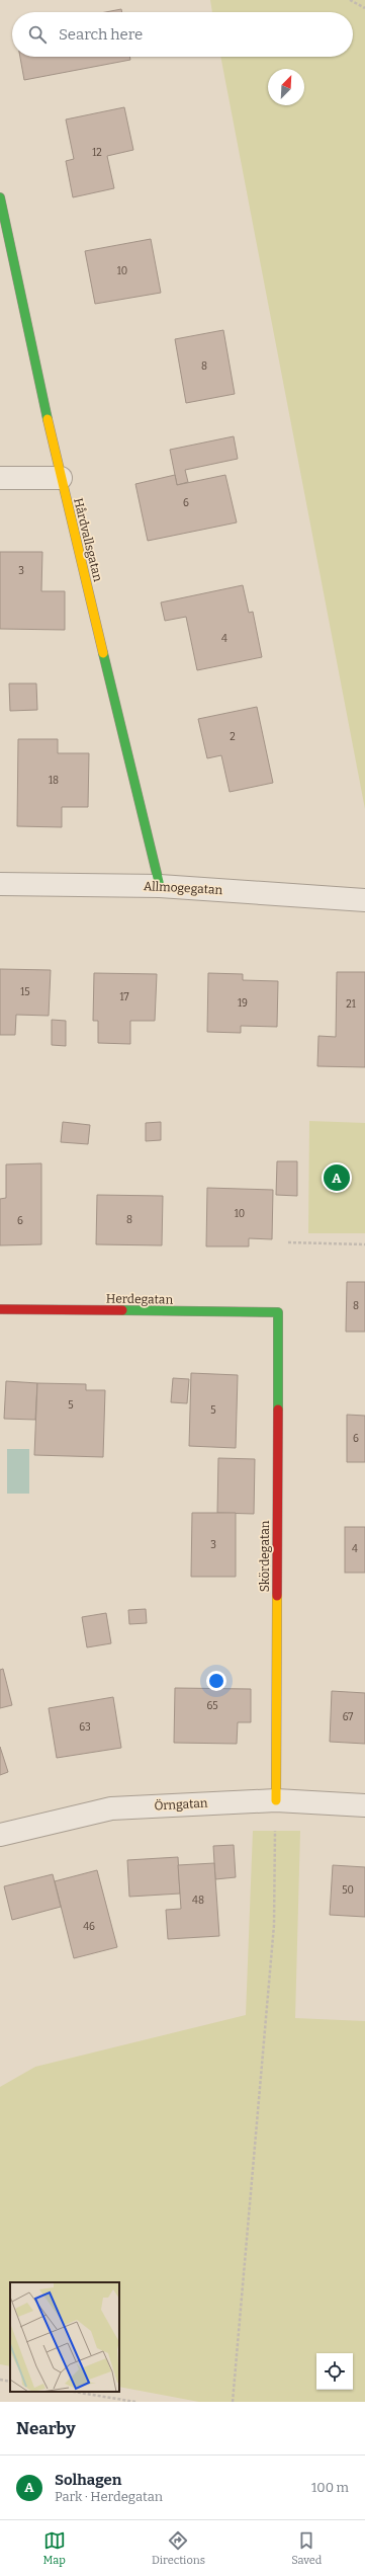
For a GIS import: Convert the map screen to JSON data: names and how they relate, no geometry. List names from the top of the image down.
{
  "streets": {
    "street": [
      "Hårdvallsgatan",
      "Allmogegatan",
      "Herdegatan",
      "Skördegatan",
      "Örngatan"
    ]
  },
  "crossings": [
    ["Hårdvallsgatan", "Allmogegatan"],
    ["Herdegatan", "Skördegatan"],
    ["Skördegatan", "Örngatan"]
  ],
  "house_numbers": [
    "12",
    "10",
    "8",
    "6",
    "3",
    "4",
    "2",
    "18",
    "15",
    "17",
    "19",
    "21",
    "10",
    "8",
    "6",
    "8",
    "5",
    "5",
    "6",
    "3",
    "4",
    "65",
    "67",
    "63",
    "50",
    "48",
    "46"
  ],
  "north": "top right",
  "page": {
    "search": "Search here",
    "pins": "A",
    "heading": "Nearby",
    "list": [
      {
        "mark": "A",
        "name": "Solhagen",
        "note": "Park · Herdegatan",
        "value": "100 m"
      }
    ],
    "nav": ["Map", "Directions", "Saved"]
  }
}
